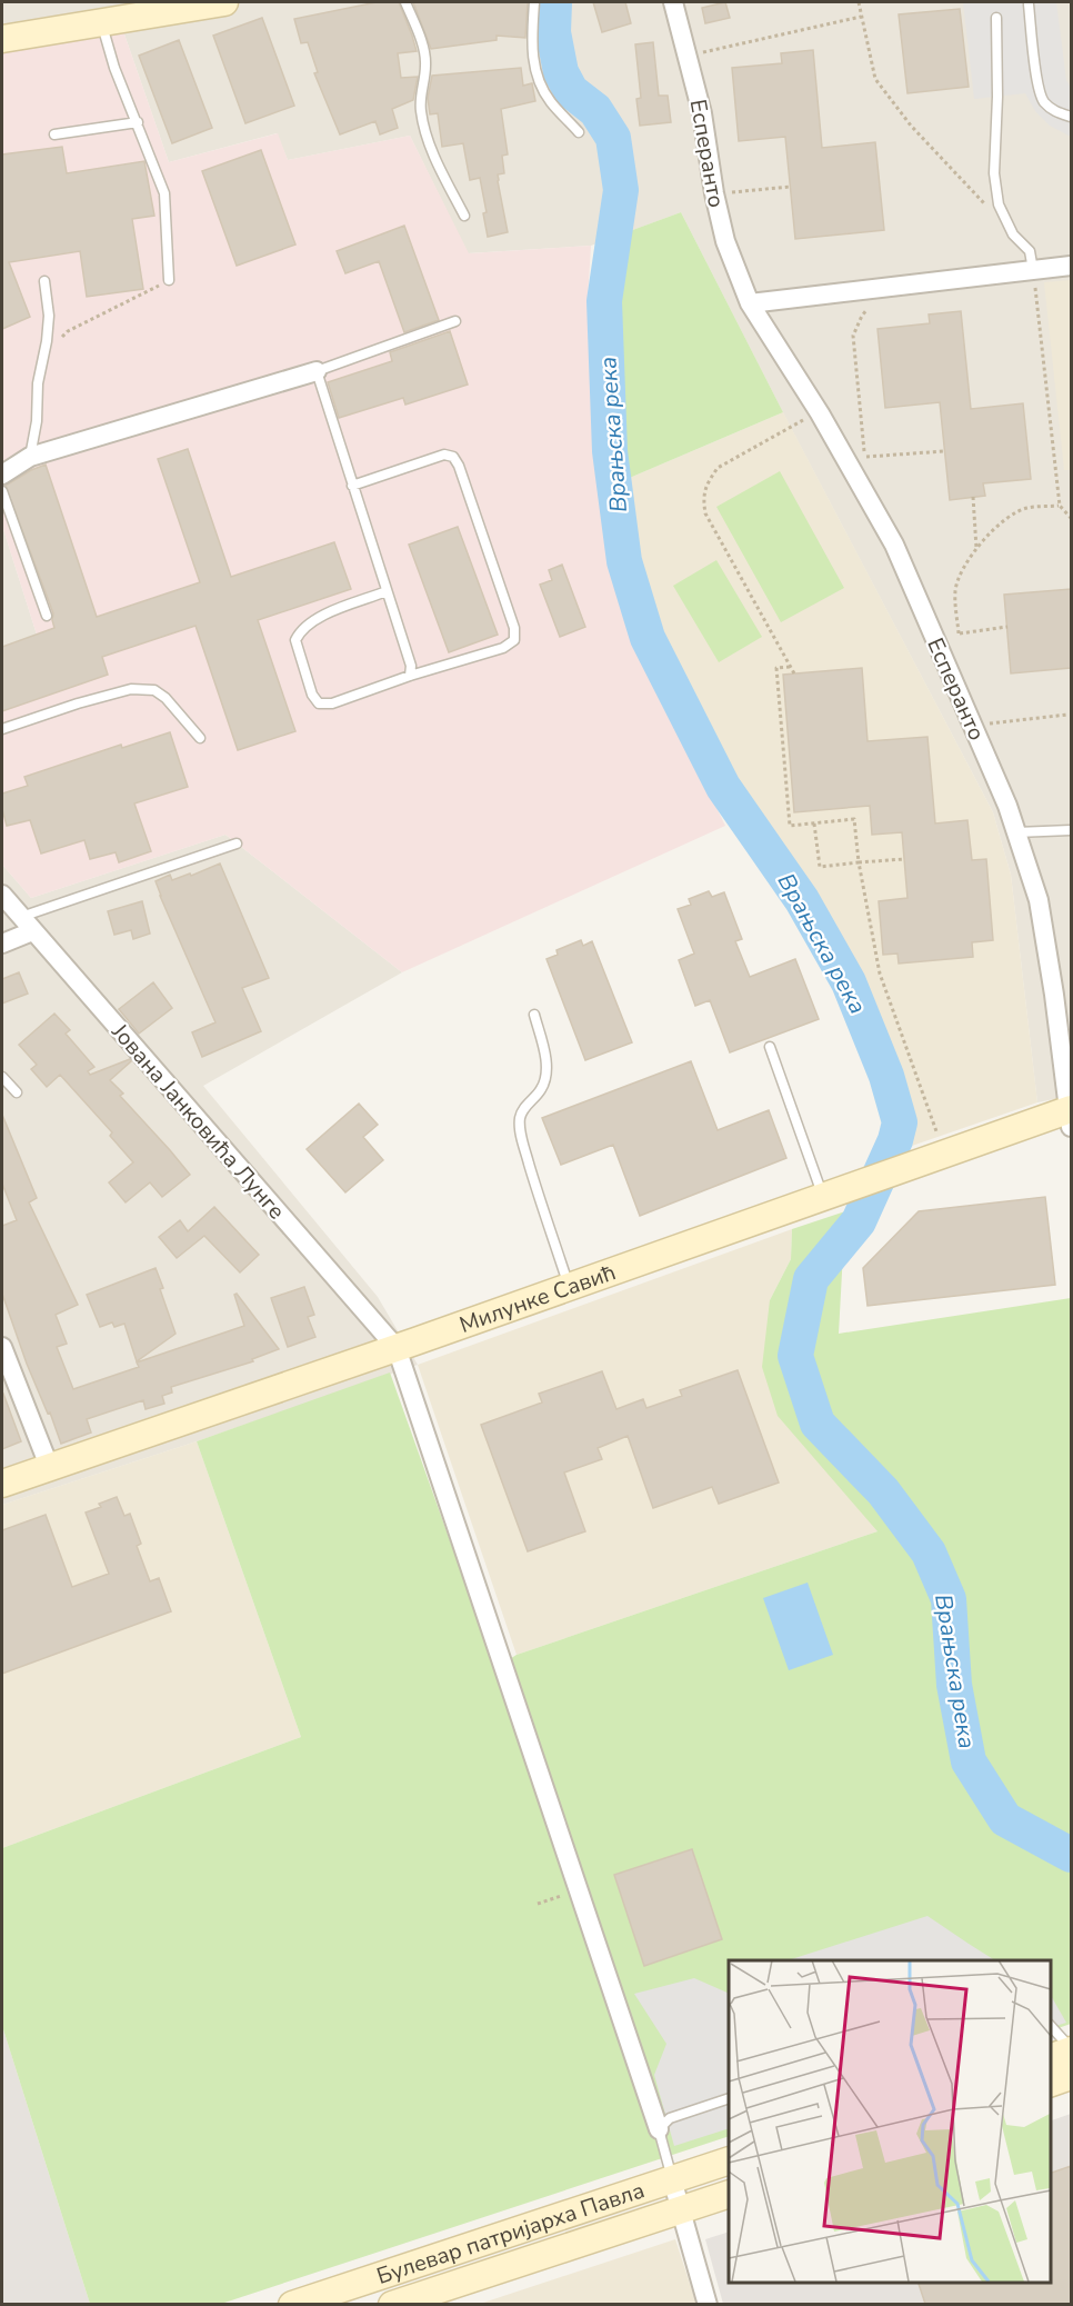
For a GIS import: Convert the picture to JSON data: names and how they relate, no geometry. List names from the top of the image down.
{
  "streets": {
    "street": [
      "Есперанто",
      "Јована Јанковића Лунге",
      "Милунке Савић",
      "Булевар патријарха Павла"
    ]
  },
  "crossings": [
    ["Есперанто", "Милунке Савић"],
    ["Јована Јанковића Лунге", "Милунке Савић"]
  ],
  "water": ["Врањска река"]
}
